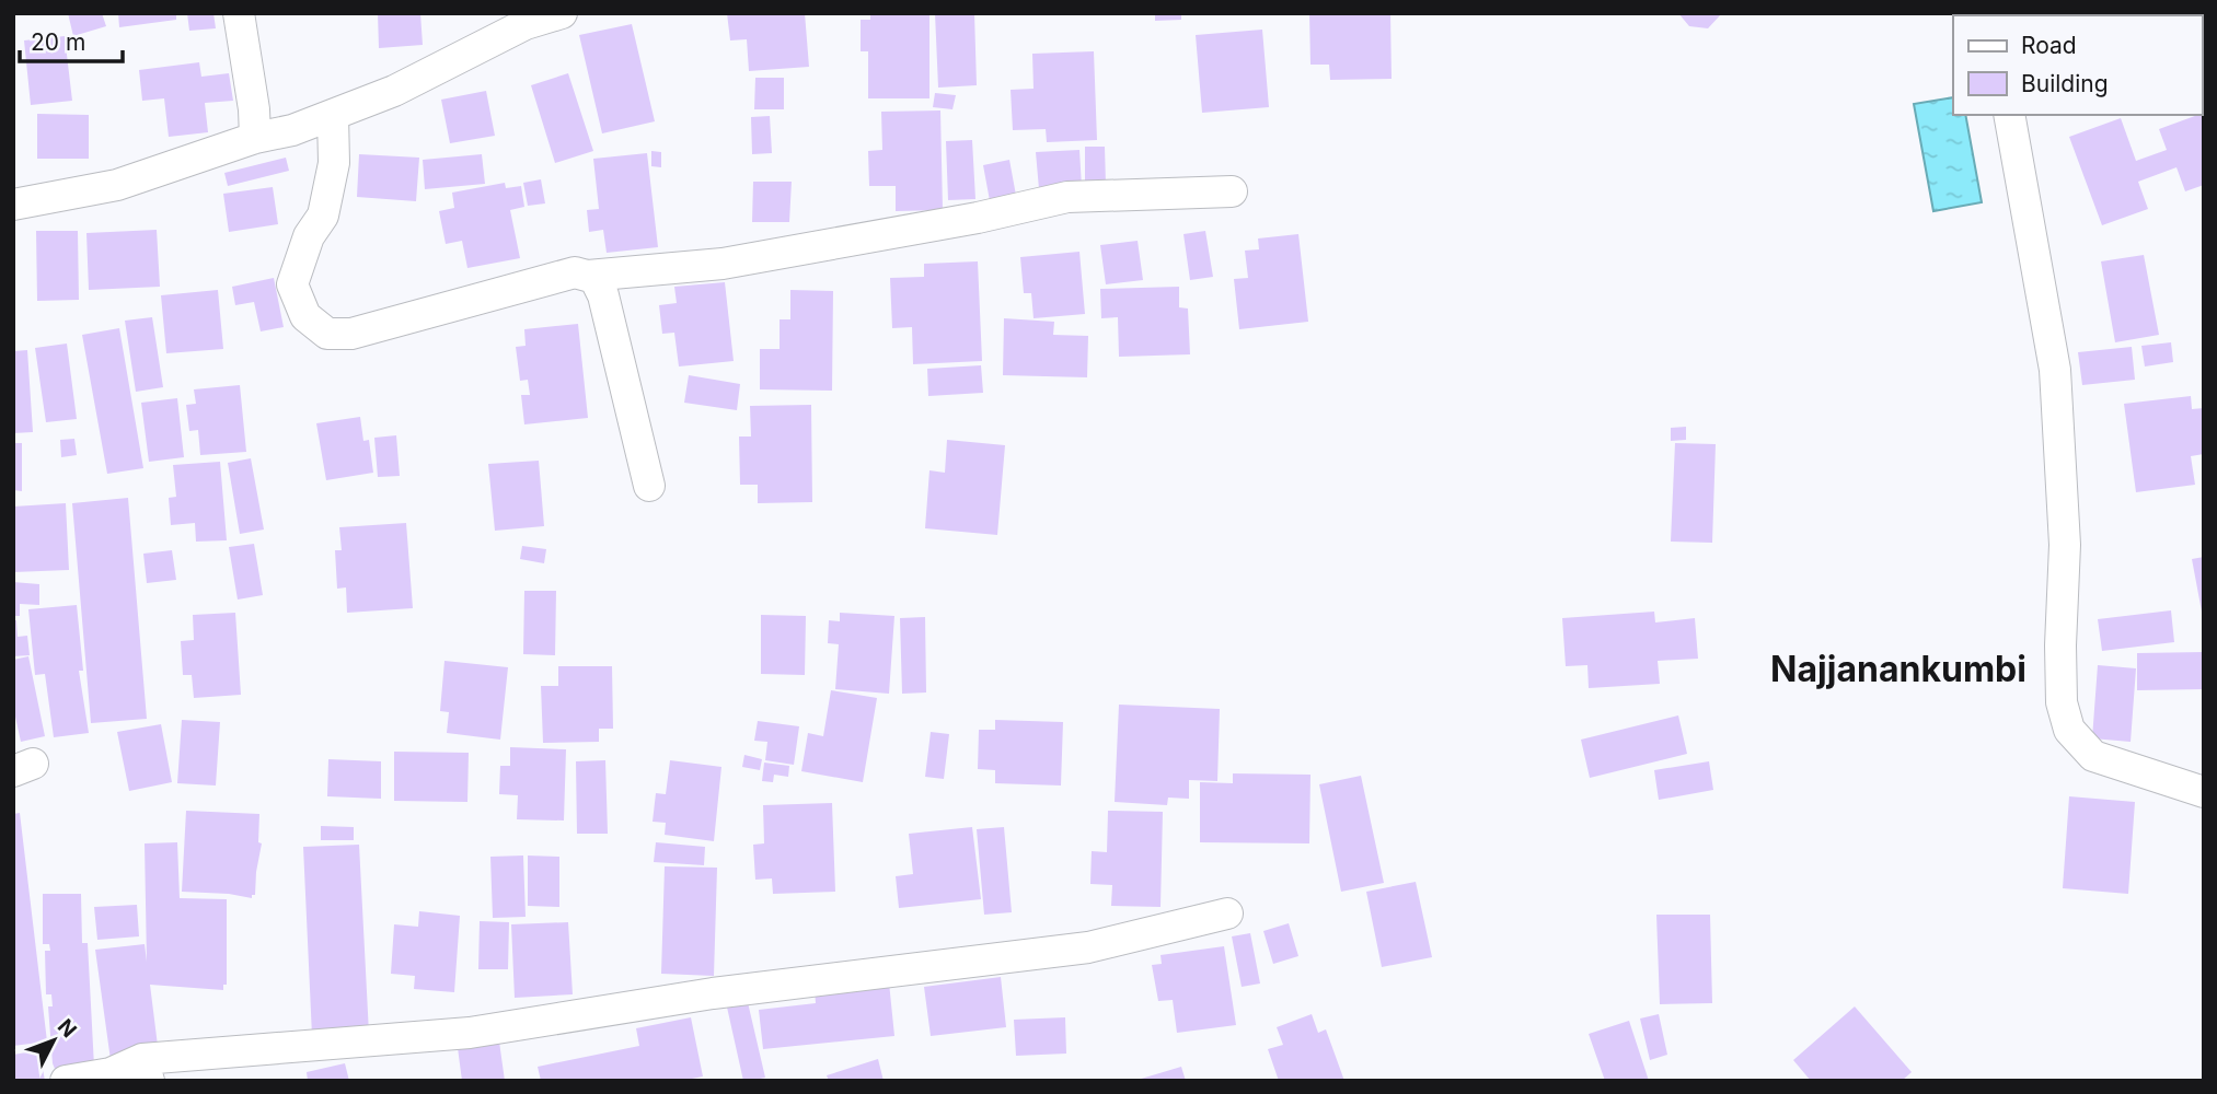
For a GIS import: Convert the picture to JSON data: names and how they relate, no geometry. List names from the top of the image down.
{
  "districts": ["Najjanankumbi"],
  "legend": ["Road", "Building"],
  "scale_bar": "20 m",
  "north": "top right"
}
